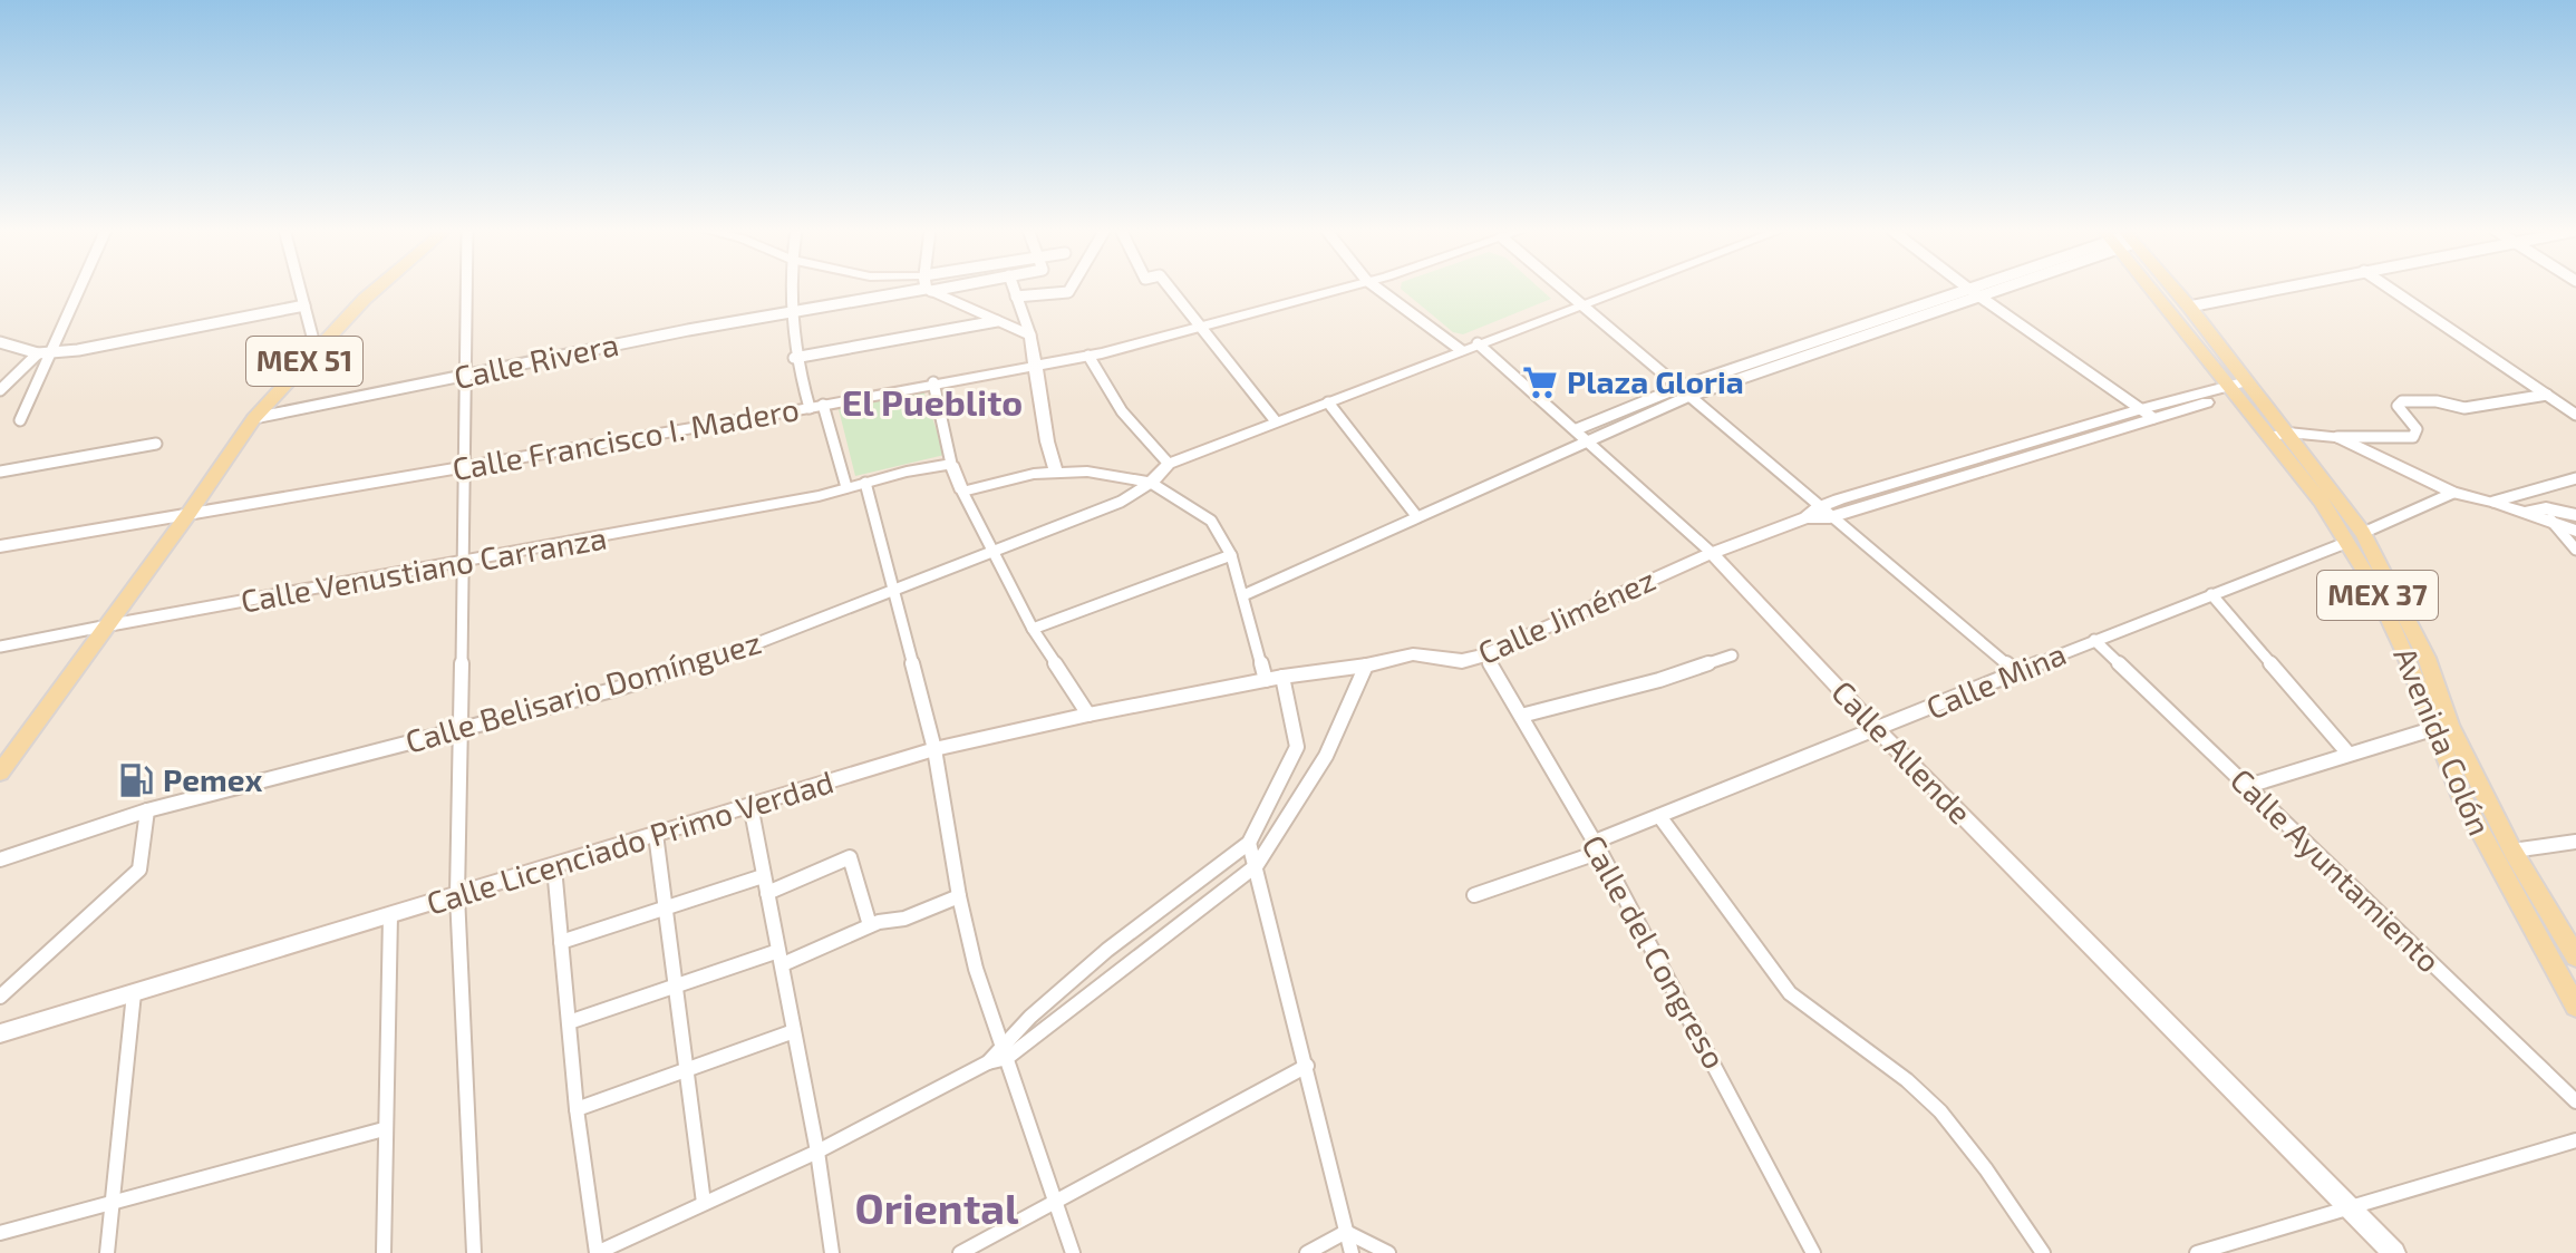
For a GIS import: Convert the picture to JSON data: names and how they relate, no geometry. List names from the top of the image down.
{
  "streets": {
    "main road": ["MEX 51", "MEX 37", "Avenida Colón"],
    "street": [
      "Calle Rivera",
      "Calle Francisco I. Madero",
      "Calle Venustiano Carranza",
      "Calle Jiménez",
      "Calle Mina",
      "Calle Belisario Domínguez",
      "Calle Allende",
      "Calle Licenciado Primo Verdad",
      "Calle Ayuntamiento",
      "Calle del Congreso"
    ]
  },
  "crossings": [
    ["MEX 51", "Calle Rivera"],
    ["MEX 51", "Calle Francisco I. Madero"],
    ["MEX 51", "Calle Venustiano Carranza"],
    ["Calle Jiménez", "Avenida Colón"],
    ["Calle Jiménez", "Calle Allende"],
    ["Calle Jiménez", "Calle Licenciado Primo Verdad"],
    ["Calle Jiménez", "Calle del Congreso"],
    ["Calle Mina", "Avenida Colón"],
    ["Calle Mina", "Calle Allende"],
    ["Calle Mina", "Calle Ayuntamiento"],
    ["Calle Mina", "Calle del Congreso"]
  ],
  "districts": ["El Pueblito", "Oriental"],
  "places": {
    "supermarket": ["Plaza Gloria"],
    "fuel station": ["Pemex"]
  }
}
